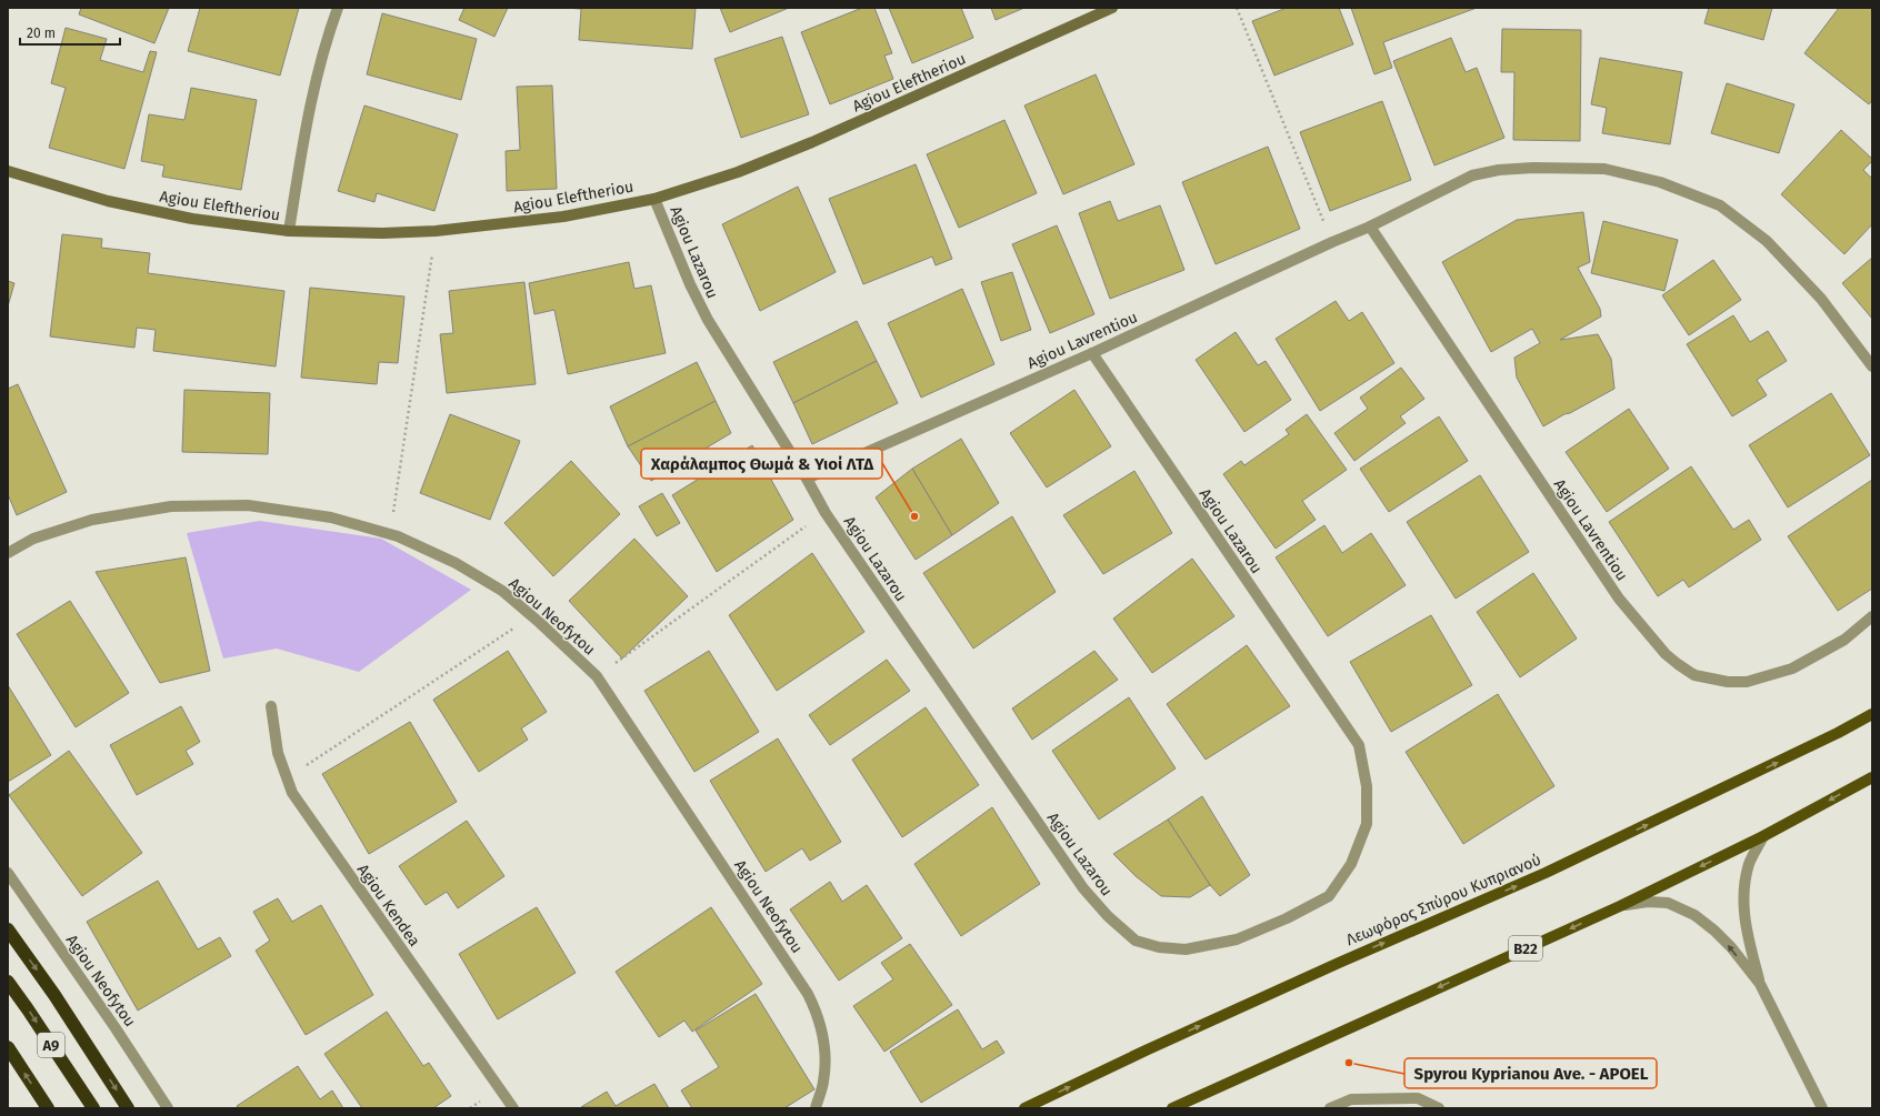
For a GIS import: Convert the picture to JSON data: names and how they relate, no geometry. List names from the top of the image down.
{
  "streets": {
    "highway": ["A9"],
    "main road": ["Λεωφόρος Σπύρου Κυπριανού", "B22"],
    "street": [
      "Agiou Eleftheriou",
      "Agiou Lazarou",
      "Agiou Lavrentiou",
      "Agiou Neofytou",
      "Agiou Kendea"
    ]
  },
  "crossings": [
    ["Agiou Eleftheriou", "Agiou Lazarou"],
    ["Agiou Lazarou", "Agiou Lavrentiou"]
  ],
  "places": ["Χαράλαμπος Θωμά & Υιοί ΛΤΔ", "Spyrou Kyprianou Ave. - APOEL"],
  "scale_bar": "20 m"
}
